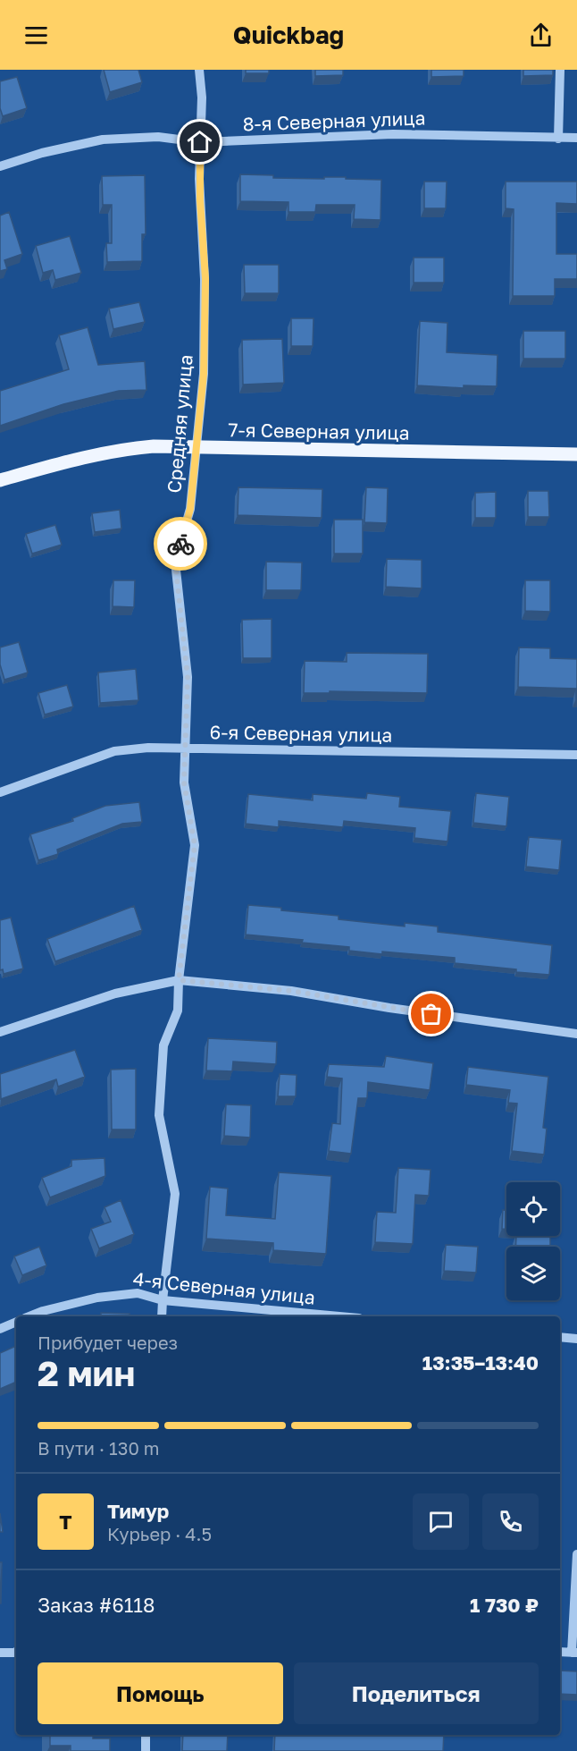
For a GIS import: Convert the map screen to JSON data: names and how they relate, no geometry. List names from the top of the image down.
{
  "streets": {
    "main road": ["7-я Северная улица"],
    "street": [
      "8-я Северная улица",
      "Средняя улица",
      "6-я Северная улица",
      "4-я Северная улица"
    ]
  },
  "crossings": [
    ["8-я Северная улица", "Средняя улица"],
    ["Средняя улица", "7-я Северная улица"],
    ["Средняя улица", "6-я Северная улица"],
    ["Средняя улица", "4-я Северная улица"]
  ],
  "page": {
    "header": "Quickbag",
    "heading": ["2 мин", "Прибудет через", "13:35–13:40"],
    "panel": [
      "Тимур",
      "Курьер · 4.5",
      "Заказ #6118",
      "1 730 ₽"
    ],
    "bar": "В пути · 130 m",
    "round": "Т",
    "buttons": ["Помощь", "Поделиться"]
  }
}
